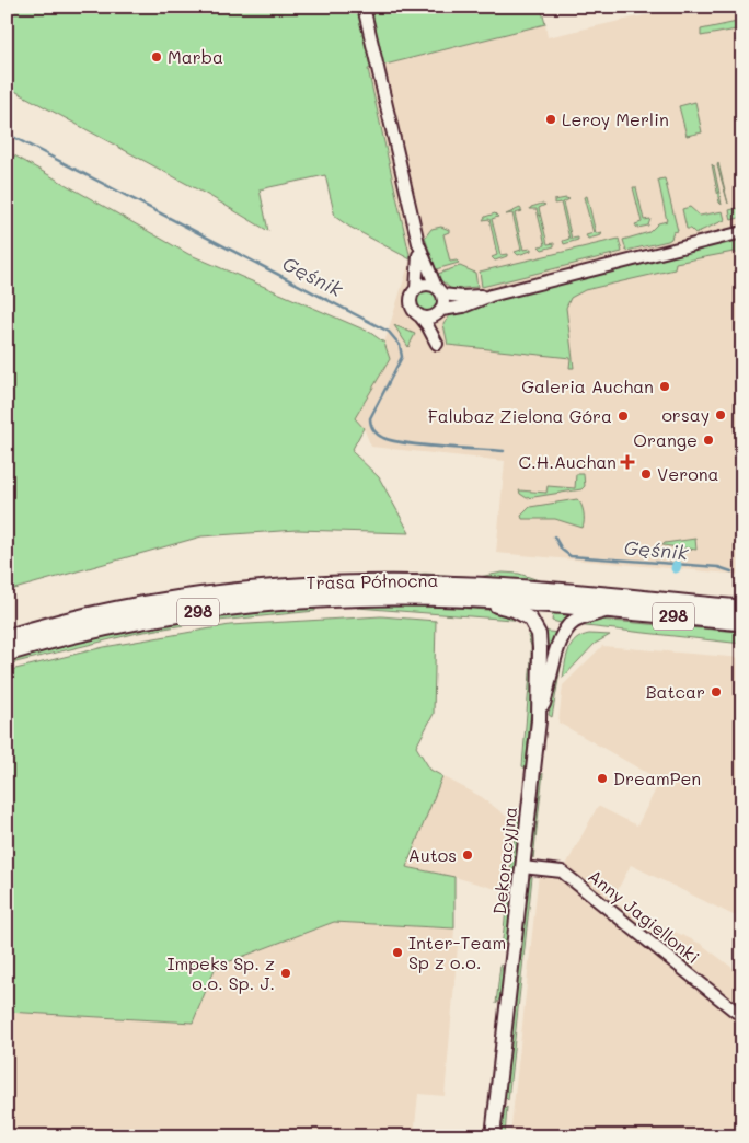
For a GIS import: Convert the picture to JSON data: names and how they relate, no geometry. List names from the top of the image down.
{
  "streets": {
    "main road": ["Trasa Północna", "298"],
    "street": ["Dekoracyjna", "Anny Jagiellonki"]
  },
  "crossings": [
    ["Trasa Północna", "Dekoracyjna"],
    ["Dekoracyjna", "Anny Jagiellonki"]
  ],
  "water": ["Gęśnik"],
  "places": {
    "other": [
      "Marba",
      "Leroy Merlin",
      "Galeria Auchan",
      "orsay",
      "Falubaz Zielona Góra",
      "Orange",
      "Verona",
      "Batcar",
      "DreamPen",
      "Autos",
      "Inter-Team Sp z o.o.",
      "Impeks Sp. z o.o. Sp. J."
    ],
    "health": ["C.H.Auchan"]
  }
}
